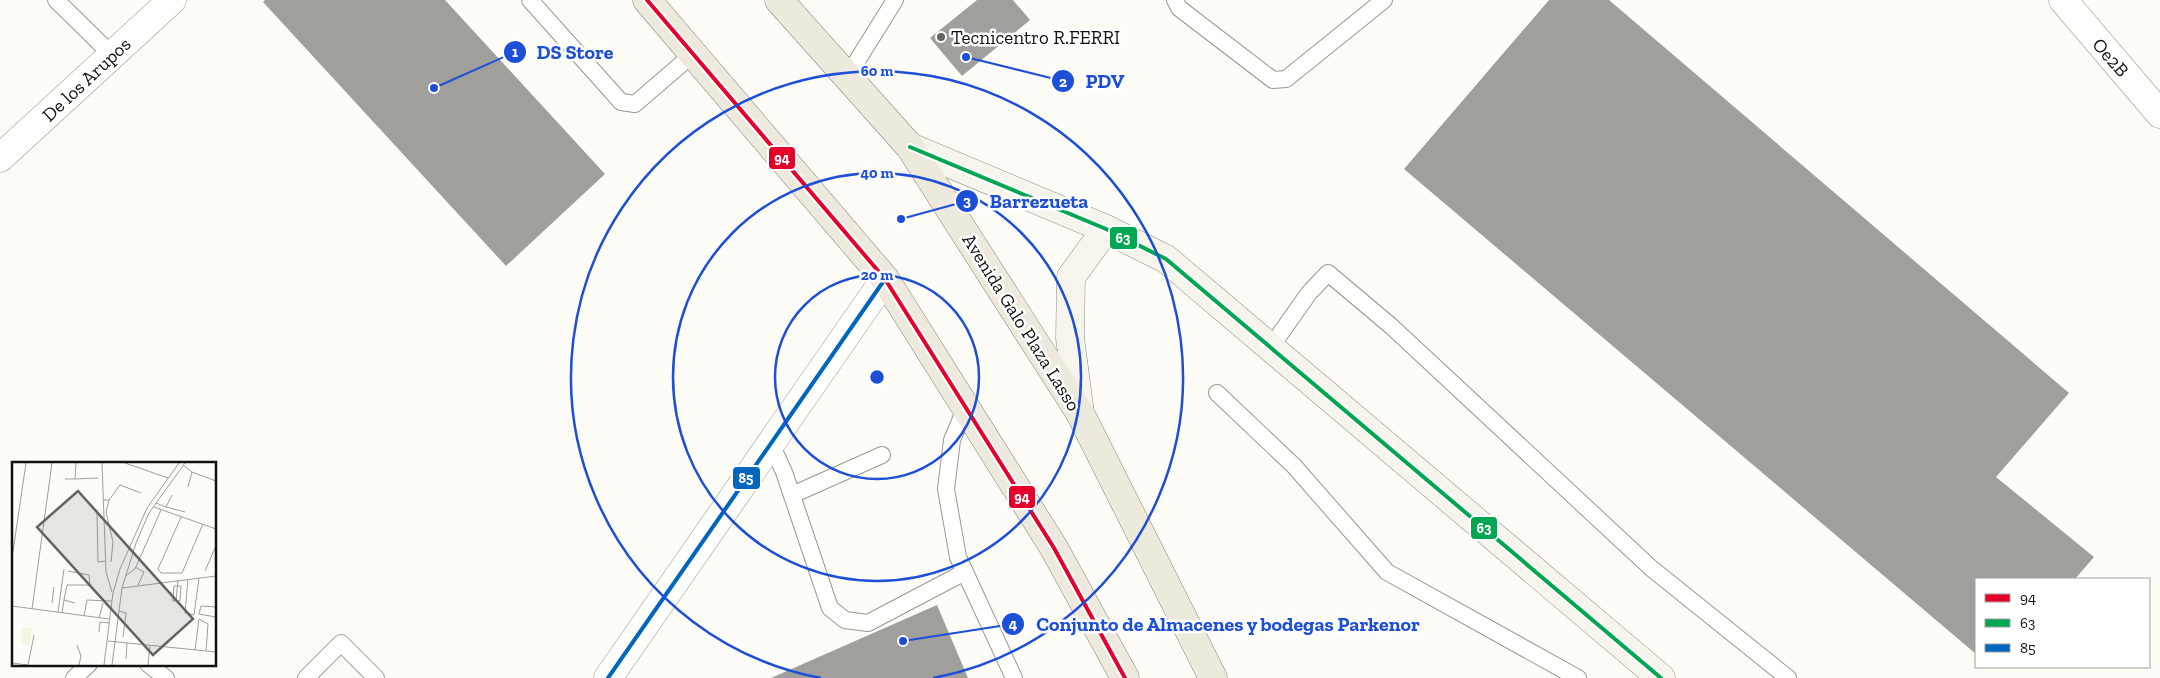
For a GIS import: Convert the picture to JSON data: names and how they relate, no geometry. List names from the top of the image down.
{
  "streets": {
    "main road": ["Avenida Galo Plaza Lasso"],
    "street": ["Oe2B", "De los Arupos"]
  },
  "places": [
    "Tecnicentro R.FERRI",
    "PDV",
    "DS Store",
    "Barrezueta",
    "Conjunto de Almacenes y bodegas Parkenor"
  ],
  "lines": ["transit line 94", "transit line 63", "transit line 85"],
  "legend": ["94", "63", "85"],
  "rings": ["60 m", "40 m", "20 m"]
}
